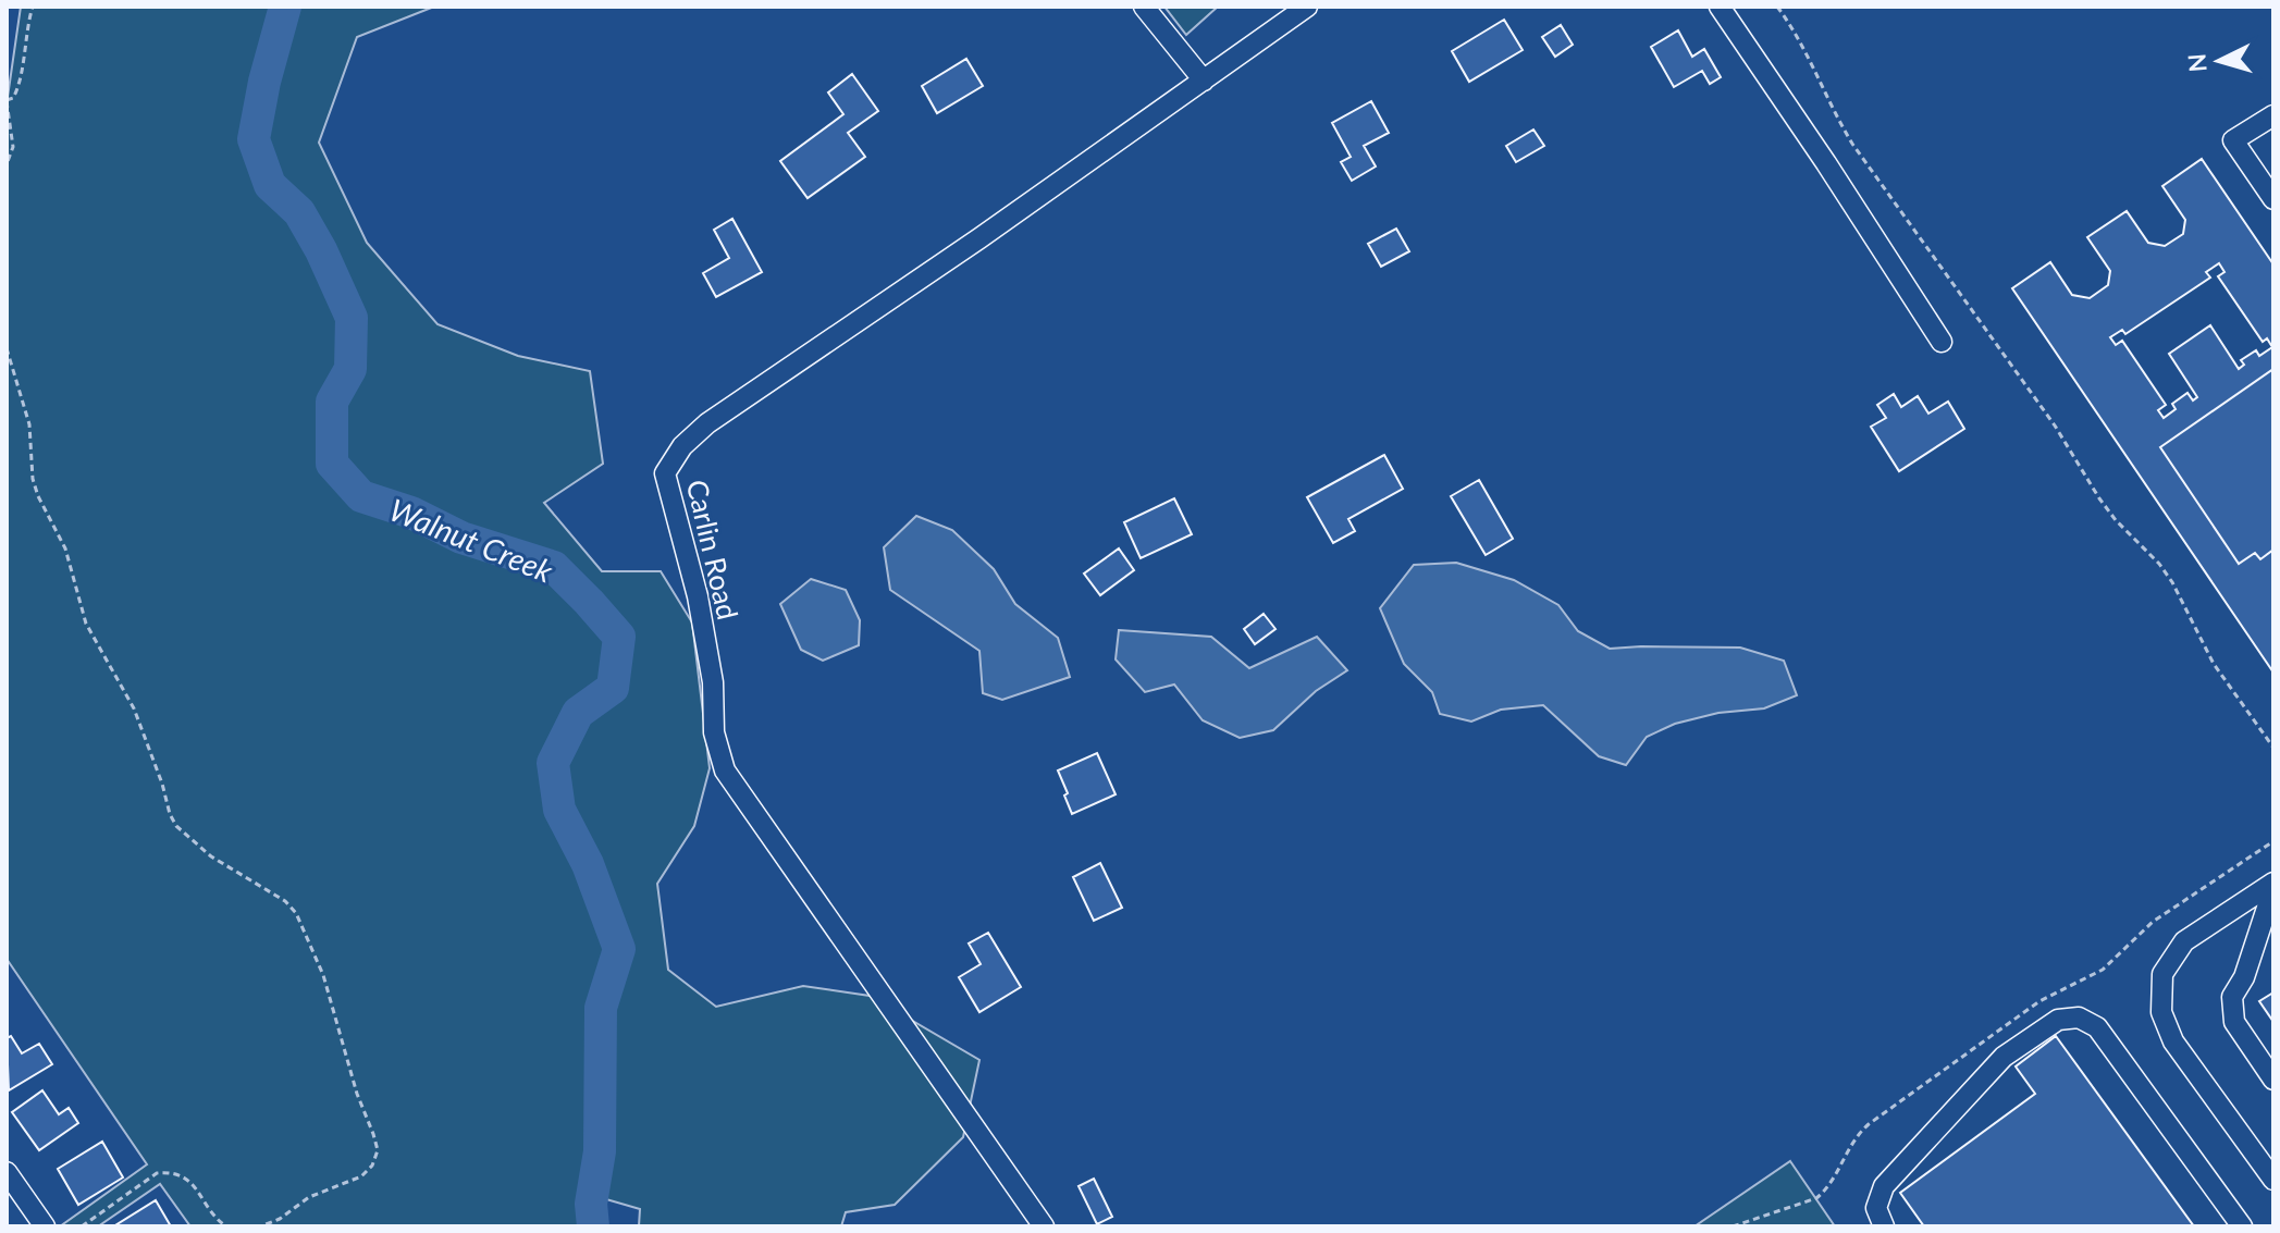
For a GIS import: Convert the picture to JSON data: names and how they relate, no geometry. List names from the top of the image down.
{
  "streets": {
    "street": ["Carlin Road"]
  },
  "water": ["Walnut Creek"],
  "north": "left"
}
